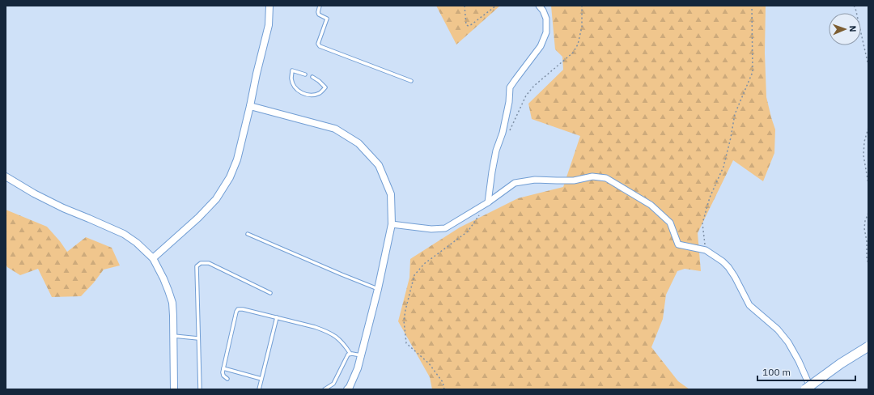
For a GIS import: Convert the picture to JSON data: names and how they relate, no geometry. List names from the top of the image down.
{
  "scale_bar": "100 m",
  "north": "right"
}
